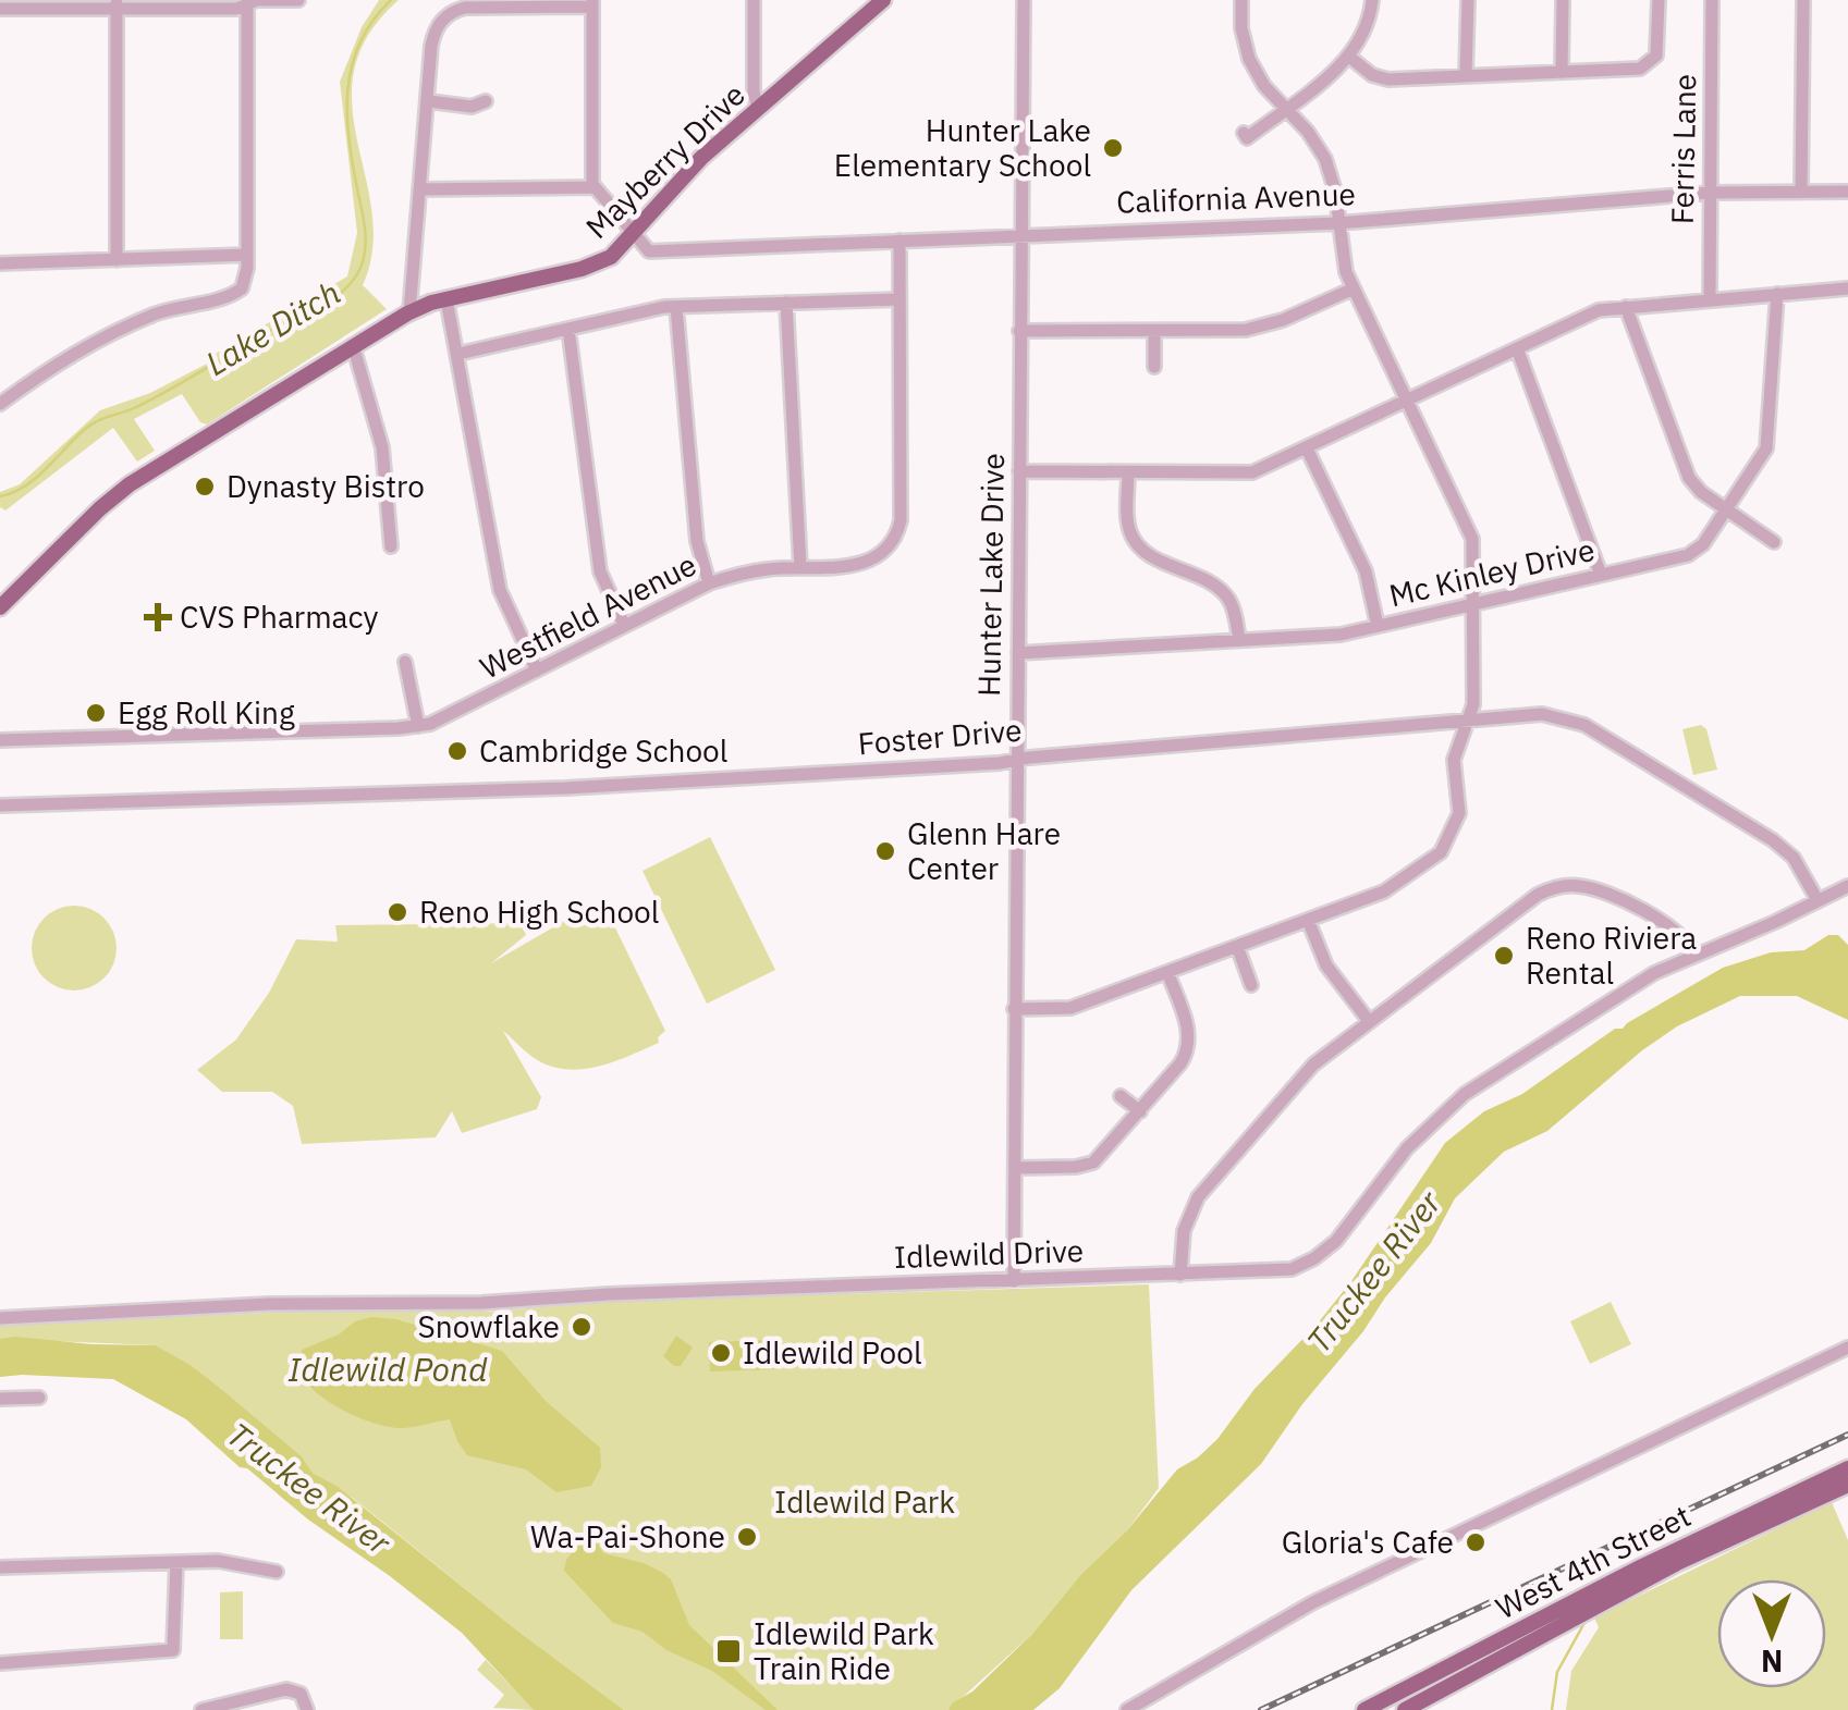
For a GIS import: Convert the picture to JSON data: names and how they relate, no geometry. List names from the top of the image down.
{
  "streets": {
    "main road": ["Mayberry Drive", "West 4th Street"],
    "street": [
      "Ferris Lane",
      "California Avenue",
      "Mc Kinley Drive",
      "Hunter Lake Drive",
      "Westfield Avenue",
      "Foster Drive",
      "Idlewild Drive"
    ]
  },
  "crossings": [
    ["Ferris Lane", "California Avenue"],
    ["Mayberry Drive", "California Avenue"],
    ["California Avenue", "Hunter Lake Drive"],
    ["California Avenue", "Westfield Avenue"],
    ["Mc Kinley Drive", "Hunter Lake Drive"],
    ["Hunter Lake Drive", "Foster Drive"],
    ["Hunter Lake Drive", "Idlewild Drive"],
    ["Foster Drive", "Idlewild Drive"]
  ],
  "water": ["Lake Ditch", "Truckee River", "Idlewild Pond"],
  "parks": ["Idlewild Park"],
  "places": {
    "other": [
      "Hunter Lake Elementary School",
      "Dynasty Bistro",
      "Egg Roll King",
      "Cambridge School",
      "Glenn Hare Center",
      "Reno High School",
      "Reno Riviera Rental",
      "Snowflake",
      "Idlewild Pool",
      "Wa-Pai-Shone",
      "Gloria's Cafe"
    ],
    "health": ["CVS Pharmacy"],
    "transit": ["Idlewild Park Train Ride"]
  },
  "north": "bottom"
}
